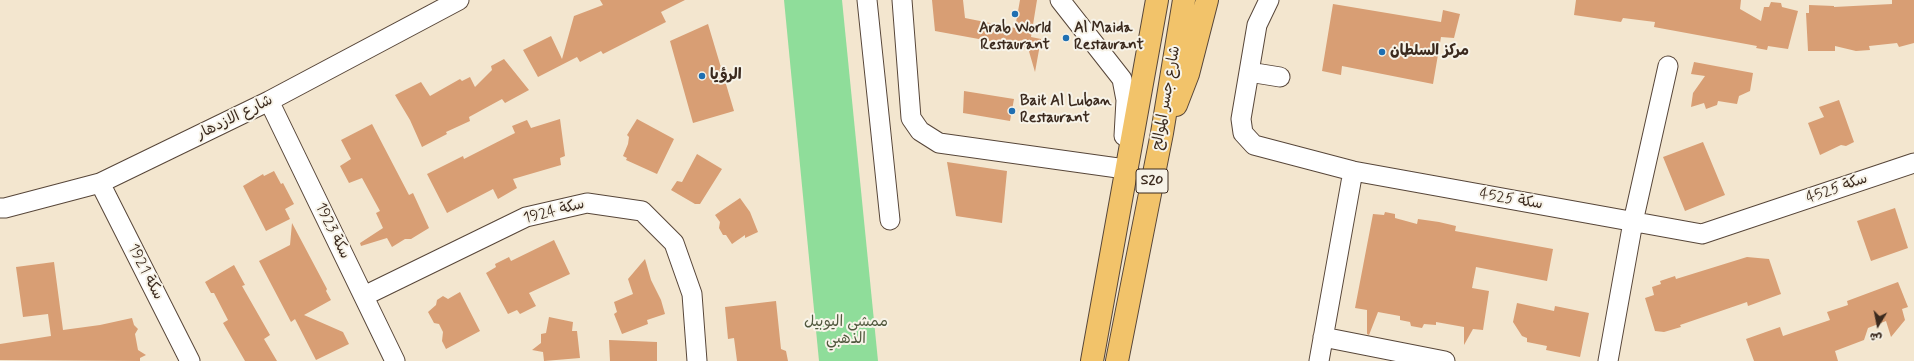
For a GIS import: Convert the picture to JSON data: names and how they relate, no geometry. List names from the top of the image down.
{
  "streets": {
    "main road": ["شارع جسر الموالح", "S20"],
    "street": [
      "شارع الازدهار",
      "سكة 4525",
      "سكة 1924",
      "سكة 1923",
      "سكة 1921"
    ]
  },
  "crossings": [
    ["شارع الازدهار", "سكة 1923"],
    ["شارع الازدهار", "سكة 1921"],
    ["سكة 1924", "سكة 1923"]
  ],
  "parks": ["ممشى اليوبيل الذهبي"],
  "places": [
    "Arab World Restaurant",
    "Al Maida Restaurant",
    "مركز السلطان",
    "الرؤيا",
    "Bait Al Luban Restaurant"
  ],
  "north": "bottom"
}
